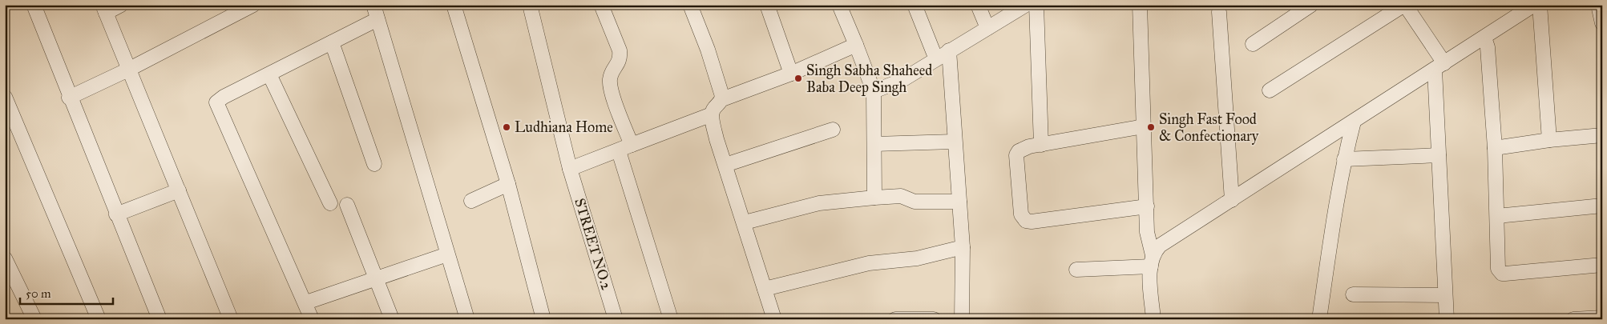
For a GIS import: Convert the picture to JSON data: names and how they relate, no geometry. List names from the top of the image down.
{
  "streets": {
    "street": ["STREET NO.2"]
  },
  "places": ["Singh Sabha Shaheed Baba Deep Singh", "Ludhiana Home", "Singh Fast Food & Confectionary"],
  "scale_bar": "50 m"
}
